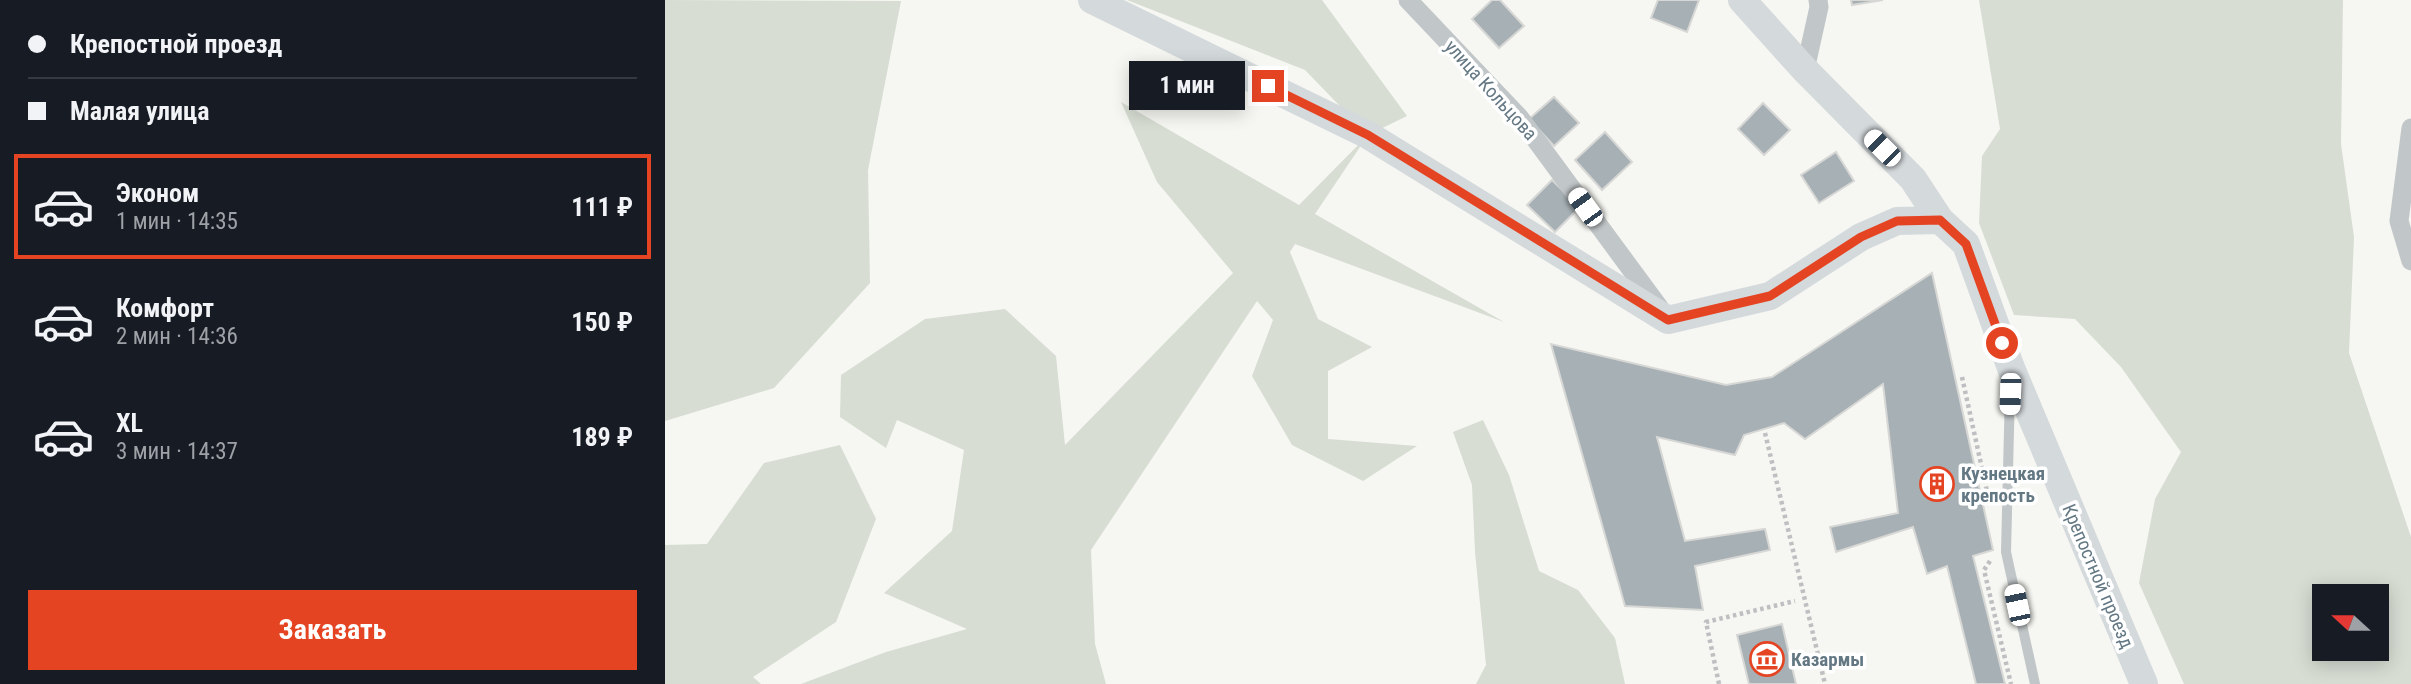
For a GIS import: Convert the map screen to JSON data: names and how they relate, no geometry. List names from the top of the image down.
{
  "streets": {
    "street": ["улица Кольцова", "Крепостной проезд"]
  },
  "places": {
    "building": ["Кузнецкая крепость"],
    "museum": ["Казармы"]
  },
  "north": "left",
  "page": {
    "banner": ["Крепостной проезд", "Малая улица"],
    "bubble": "1 мин",
    "list": [
      {
        "name": "Эконом",
        "note": "1 мин · 14:35",
        "value": "111 ₽"
      },
      {
        "name": "Комфорт",
        "note": "2 мин · 14:36",
        "value": "150 ₽"
      },
      {
        "name": "XL",
        "note": "3 мин · 14:37",
        "value": "189 ₽"
      }
    ],
    "buttons": "Заказать"
  }
}
